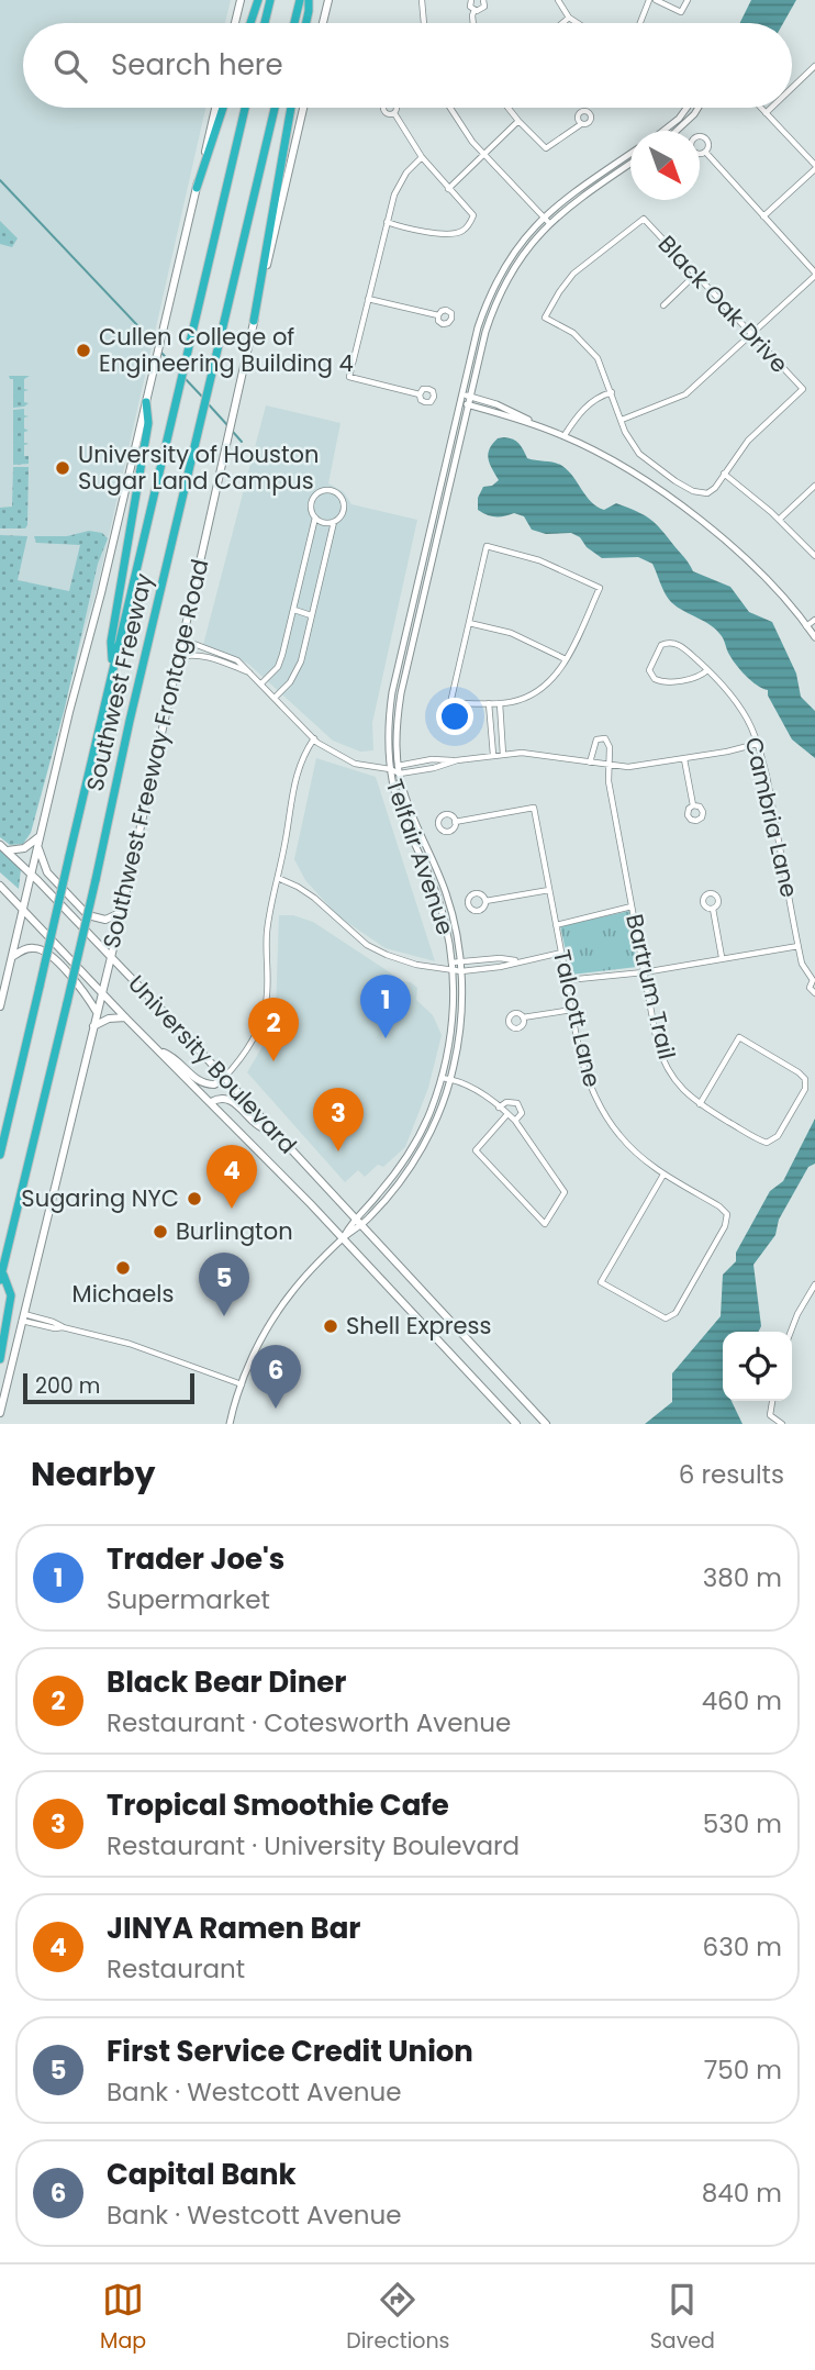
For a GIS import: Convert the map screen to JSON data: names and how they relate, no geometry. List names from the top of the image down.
{
  "streets": {
    "highway": ["Southwest Freeway"],
    "main road": ["Southwest Freeway Frontage Road", "University Boulevard"],
    "street": [
      "Black Oak Drive",
      "Cambria Lane",
      "Telfair Avenue",
      "Bartrum Trail",
      "Talcott Lane"
    ]
  },
  "crossings": [
    ["Southwest Freeway Frontage Road", "University Boulevard"],
    ["Telfair Avenue", "University Boulevard"]
  ],
  "places": [
    "Cullen College of Engineering Building 4",
    "University of Houston Sugar Land Campus",
    "Sugaring NYC",
    "Burlington",
    "Michaels",
    "Shell Express"
  ],
  "scale_bar": "200 m",
  "north": "bottom right",
  "page": {
    "search": "Search here",
    "pins": [
      "1",
      "2",
      "3",
      "4",
      "5",
      "6"
    ],
    "scale": "200 m",
    "heading": ["Nearby", "6 results"],
    "list": [
      {
        "mark": "1",
        "name": "Trader Joe's",
        "note": "Supermarket",
        "value": "380 m"
      },
      {
        "mark": "2",
        "name": "Black Bear Diner",
        "note": "Restaurant · Cotesworth Avenue",
        "value": "460 m"
      },
      {
        "mark": "3",
        "name": "Tropical Smoothie Cafe",
        "note": "Restaurant · University Boulevard",
        "value": "530 m"
      },
      {
        "mark": "4",
        "name": "JINYA Ramen Bar",
        "note": "Restaurant",
        "value": "630 m"
      },
      {
        "mark": "5",
        "name": "First Service Credit Union",
        "note": "Bank · Westcott Avenue",
        "value": "750 m"
      },
      {
        "mark": "6",
        "name": "Capital Bank",
        "note": "Bank · Westcott Avenue",
        "value": "840 m"
      }
    ],
    "nav": ["Map", "Directions", "Saved"]
  }
}
